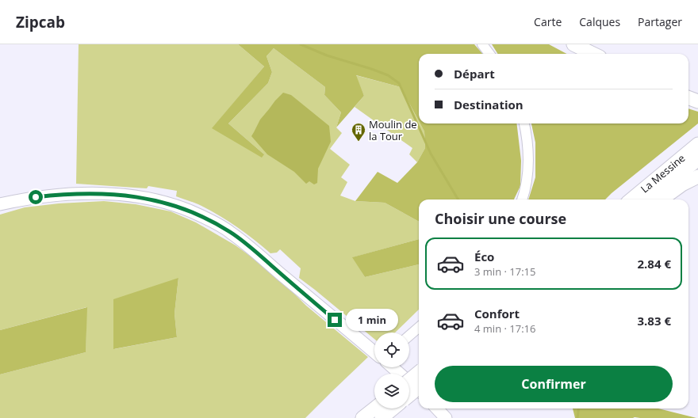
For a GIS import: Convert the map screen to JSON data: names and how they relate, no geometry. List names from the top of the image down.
{
  "streets": {
    "highway": ["La Messine"]
  },
  "places": {
    "building": ["Moulin de la Tour"]
  },
  "page": {
    "header": "Zipcab",
    "nav": ["Carte", "Calques", "Partager"],
    "banner": ["Départ", "Destination"],
    "heading": "Choisir une course",
    "list": [
      {
        "name": "Éco",
        "note": "3 min · 17:15",
        "value": "2.84 €"
      },
      {
        "name": "Confort",
        "note": "4 min · 17:16",
        "value": "3.83 €"
      }
    ],
    "bubble": "1 min",
    "buttons": "Confirmer"
  }
}
